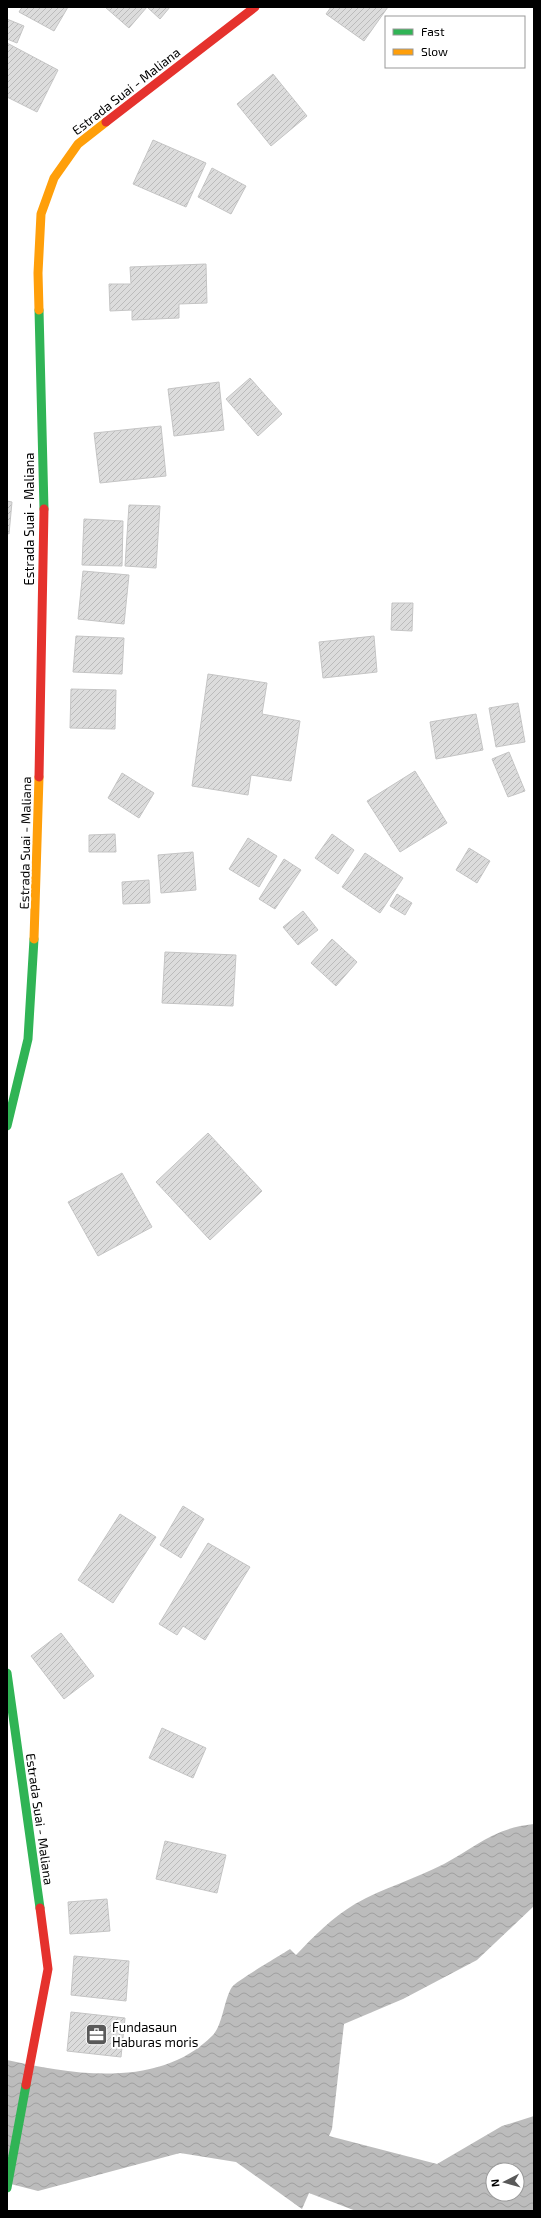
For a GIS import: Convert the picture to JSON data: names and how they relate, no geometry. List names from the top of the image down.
{
  "streets": {
    "main road": ["Estrada Suai - Maliana"]
  },
  "places": {
    "office": ["Fundasaun Haburas moris"]
  },
  "legend": ["Fast", "Slow"],
  "north": "left"
}
